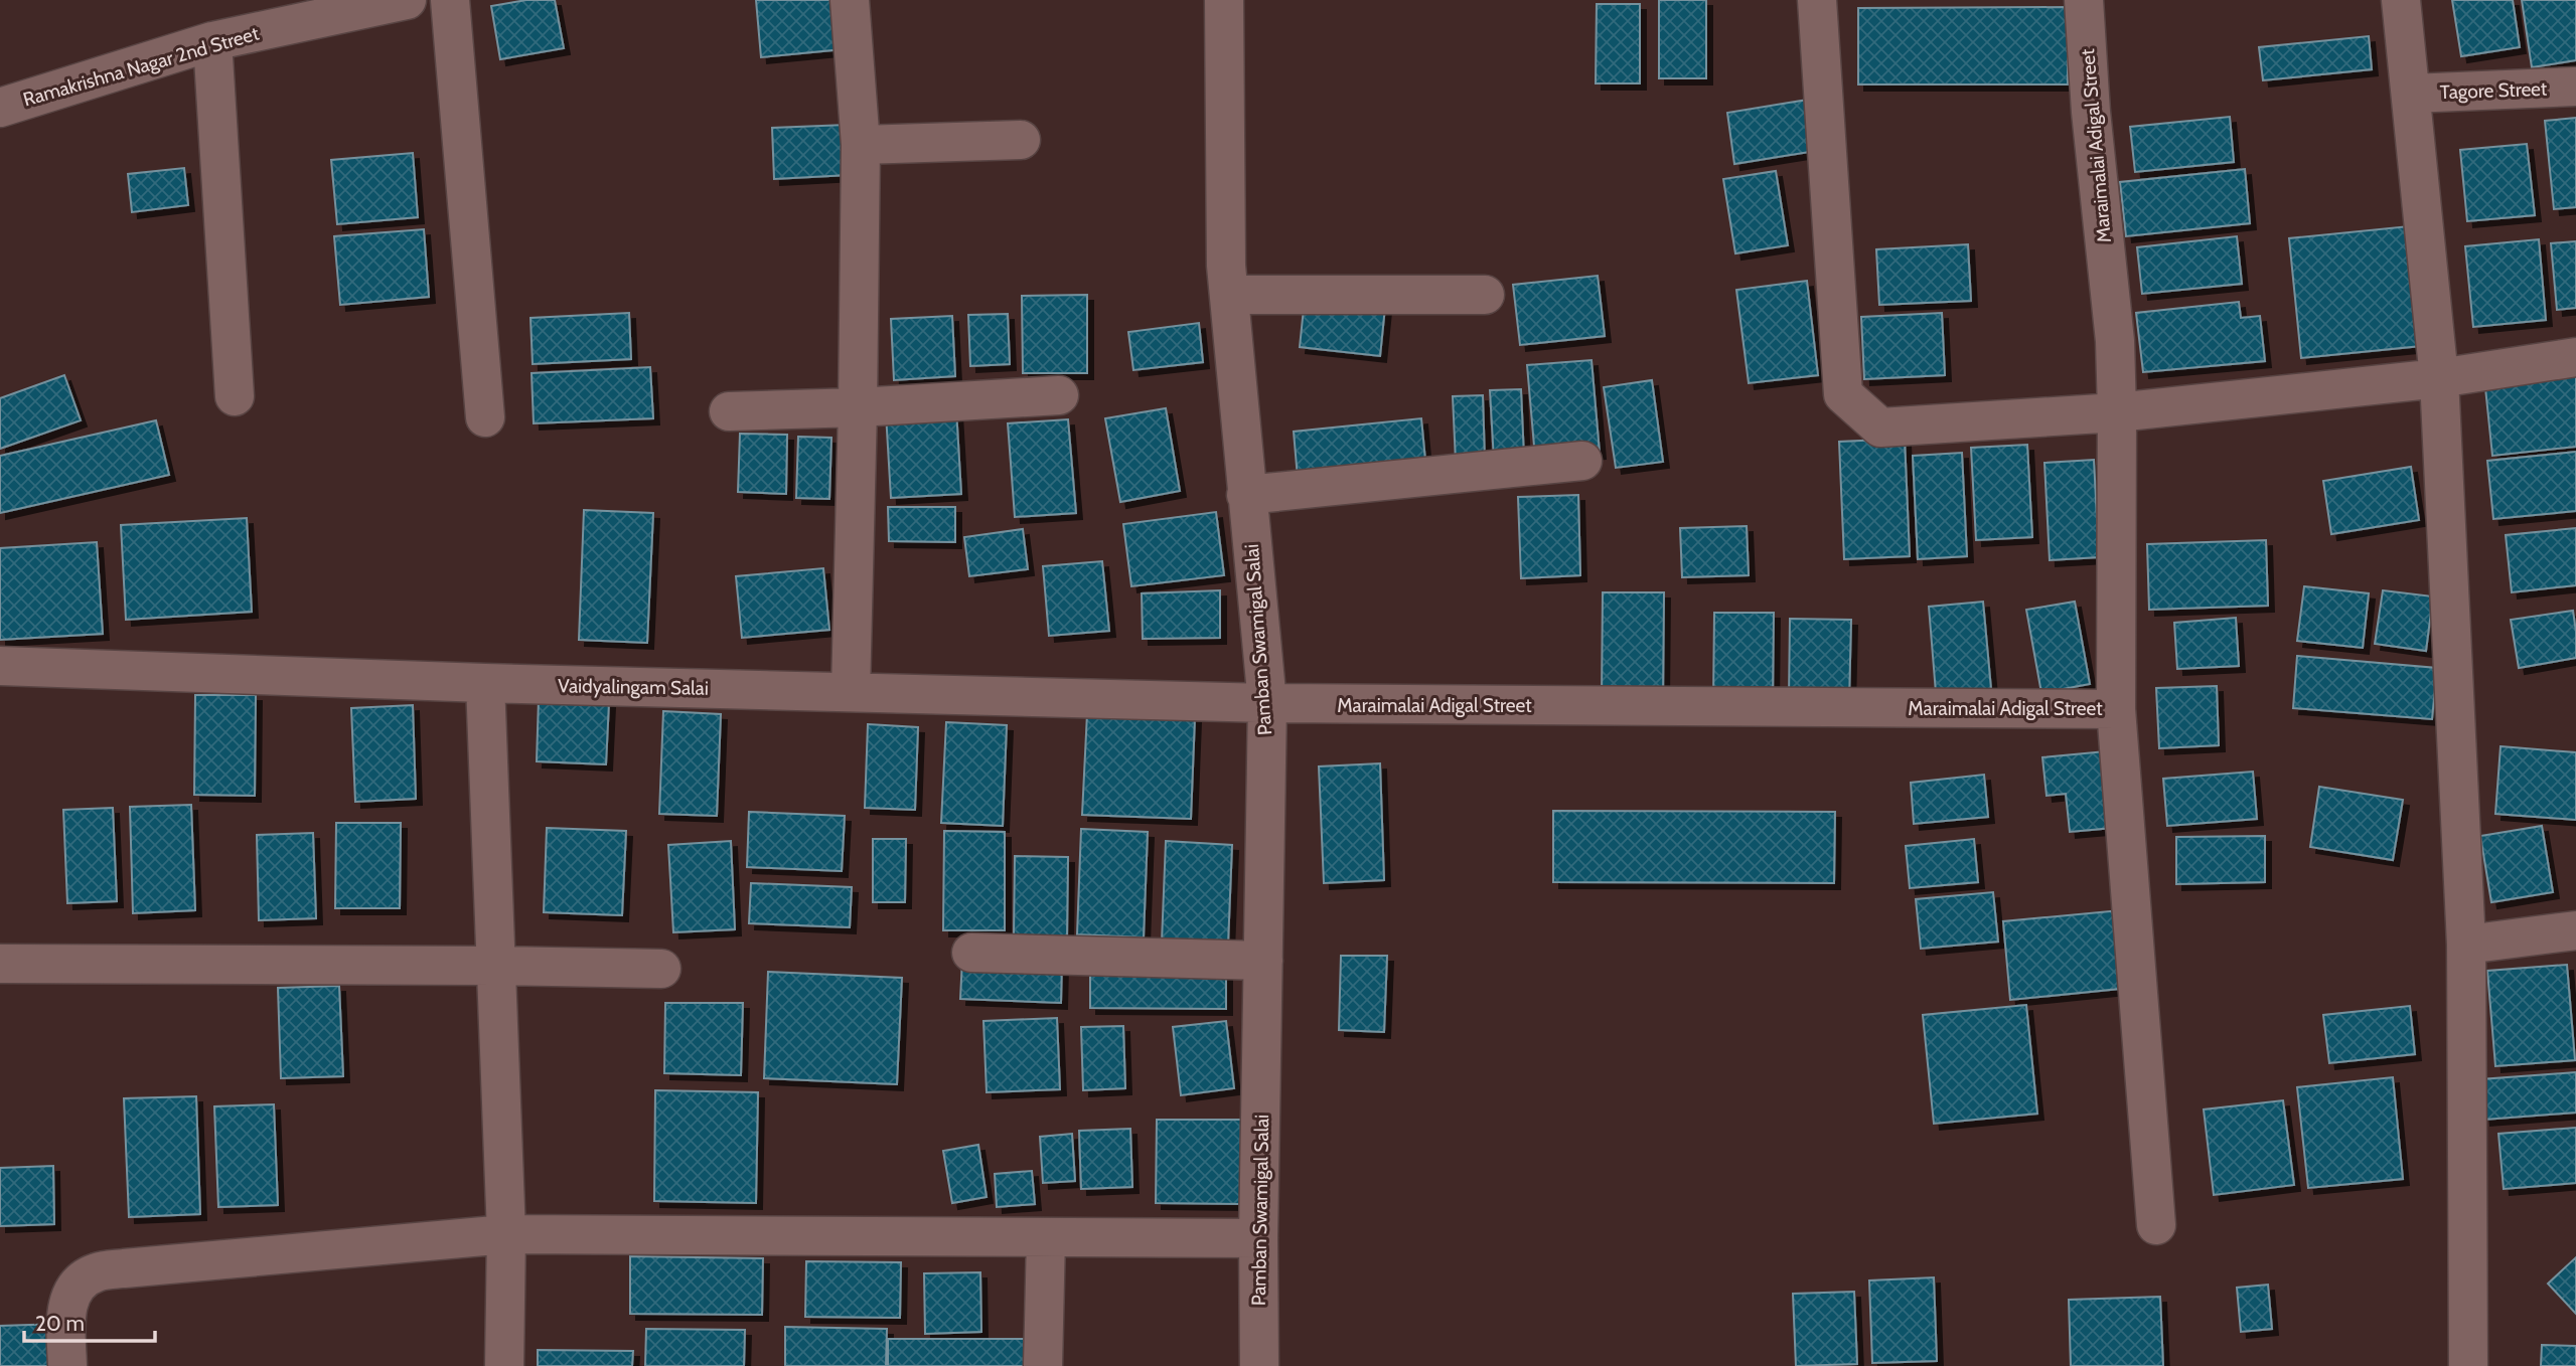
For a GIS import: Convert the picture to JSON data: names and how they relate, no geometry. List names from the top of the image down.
{
  "streets": {
    "street": [
      "Ramakrishna Nagar 2nd Street",
      "Tagore Street",
      "Maraimalai Adigal Street",
      "Pamban Swamigal Salai",
      "Vaidyalingam Salai"
    ]
  },
  "crossings": [
    ["Maraimalai Adigal Street", "Pamban Swamigal Salai"],
    ["Maraimalai Adigal Street", "Vaidyalingam Salai"],
    ["Pamban Swamigal Salai", "Vaidyalingam Salai"]
  ],
  "scale_bar": "20 m"
}
